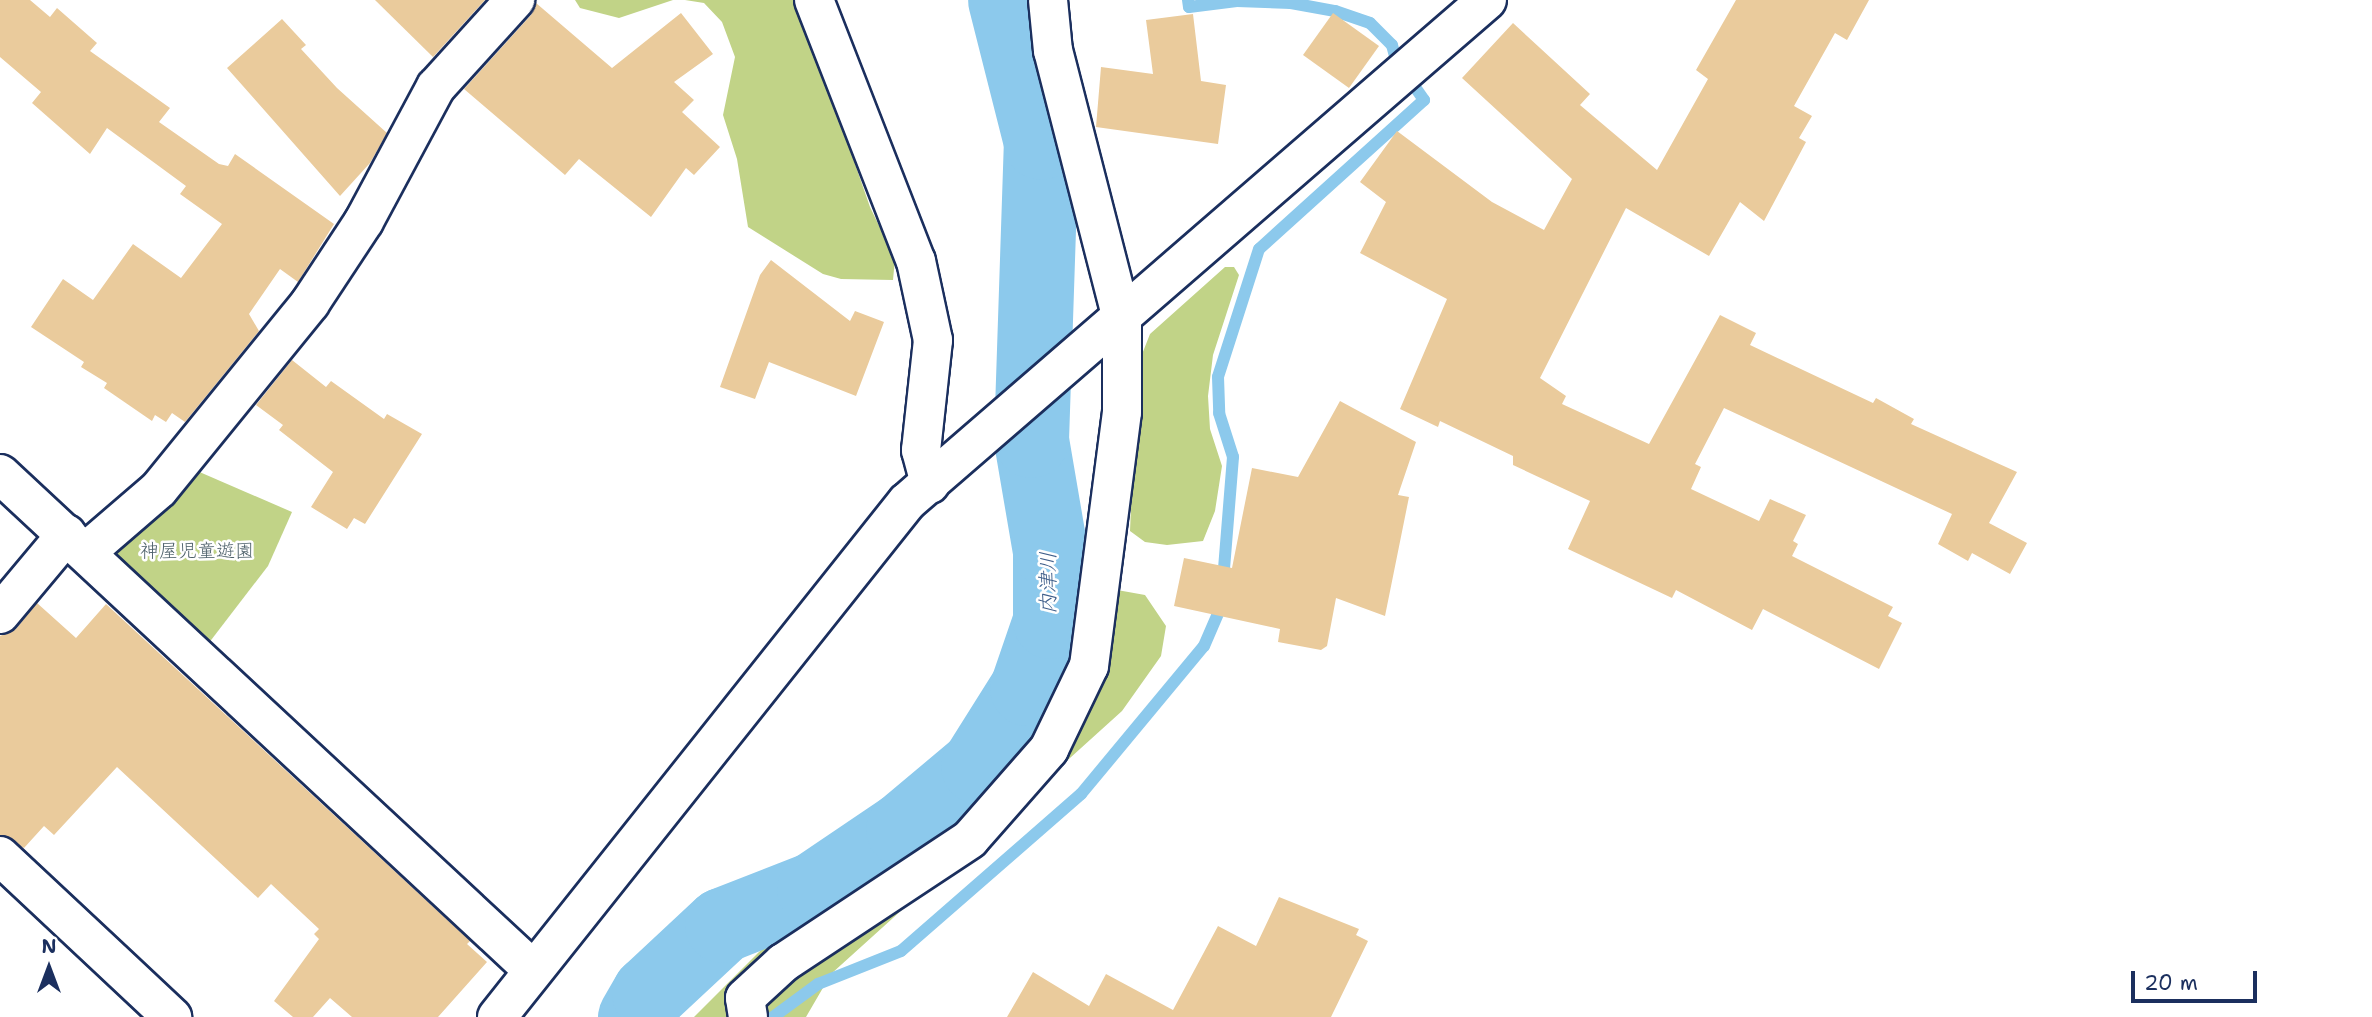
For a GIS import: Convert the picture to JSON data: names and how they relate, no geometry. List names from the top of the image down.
{
  "water": ["内津川"],
  "parks": ["神屋児童遊園"],
  "scale_bar": "20 m",
  "north": "top"
}
